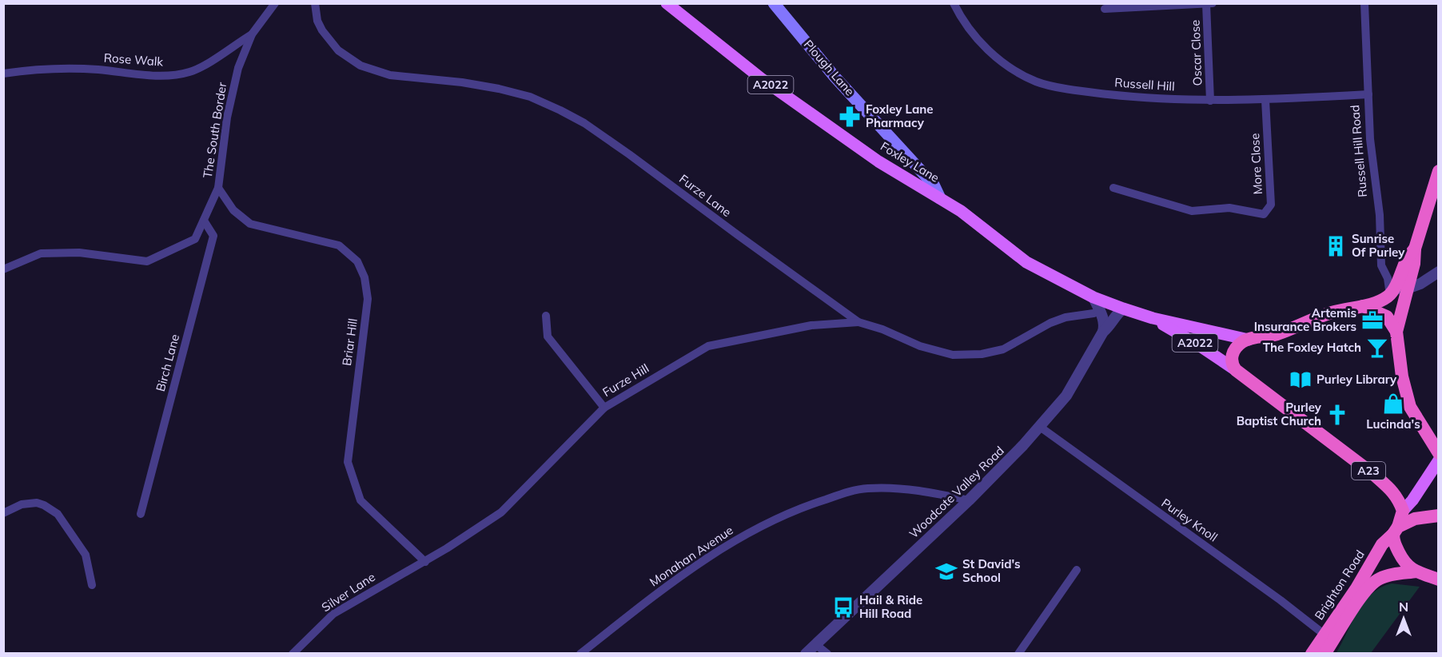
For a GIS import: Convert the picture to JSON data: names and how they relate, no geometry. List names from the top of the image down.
{
  "streets": {
    "highway": ["A23", "Brighton Road"],
    "main road": ["Plough Lane", "A2022", "Foxley Lane"],
    "street": [
      "Oscar Close",
      "Rose Walk",
      "Russell Hill",
      "The South Border",
      "Russell Hill Road",
      "More Close",
      "Furze Lane",
      "Briar Hill",
      "Birch Lane",
      "Furze Hill",
      "Woodcote Valley Road",
      "Purley Knoll",
      "Monahan Avenue",
      "Silver Lane"
    ]
  },
  "crossings": [
    ["Oscar Close", "Russell Hill"],
    ["Rose Walk", "The South Border"],
    ["Plough Lane", "Foxley Lane"],
    ["A2022", "Foxley Lane"],
    ["A2022", "A23"],
    ["Russell Hill", "Russell Hill Road"],
    ["Russell Hill", "More Close"],
    ["The South Border", "Briar Hill"],
    ["The South Border", "Birch Lane"],
    ["Foxley Lane", "Woodcote Valley Road"],
    ["Furze Lane", "Furze Hill"],
    ["Briar Hill", "Furze Hill"],
    ["Briar Hill", "Silver Lane"],
    ["Furze Hill", "Silver Lane"],
    ["Woodcote Valley Road", "Purley Knoll"],
    ["Woodcote Valley Road", "Monahan Avenue"],
    ["Purley Knoll", "Brighton Road"]
  ],
  "places": {
    "pharmacy": ["Foxley Lane Pharmacy"],
    "building": ["Sunrise Of Purley"],
    "office": ["Artemis Insurance Brokers"],
    "bar": ["The Foxley Hatch"],
    "library": ["Purley Library"],
    "shop": ["Lucinda's"],
    "church": ["Purley Baptist Church"],
    "school or university": ["St David's School"],
    "bus stop": ["Hail & Ride Hill Road"]
  },
  "north": "top"
}
